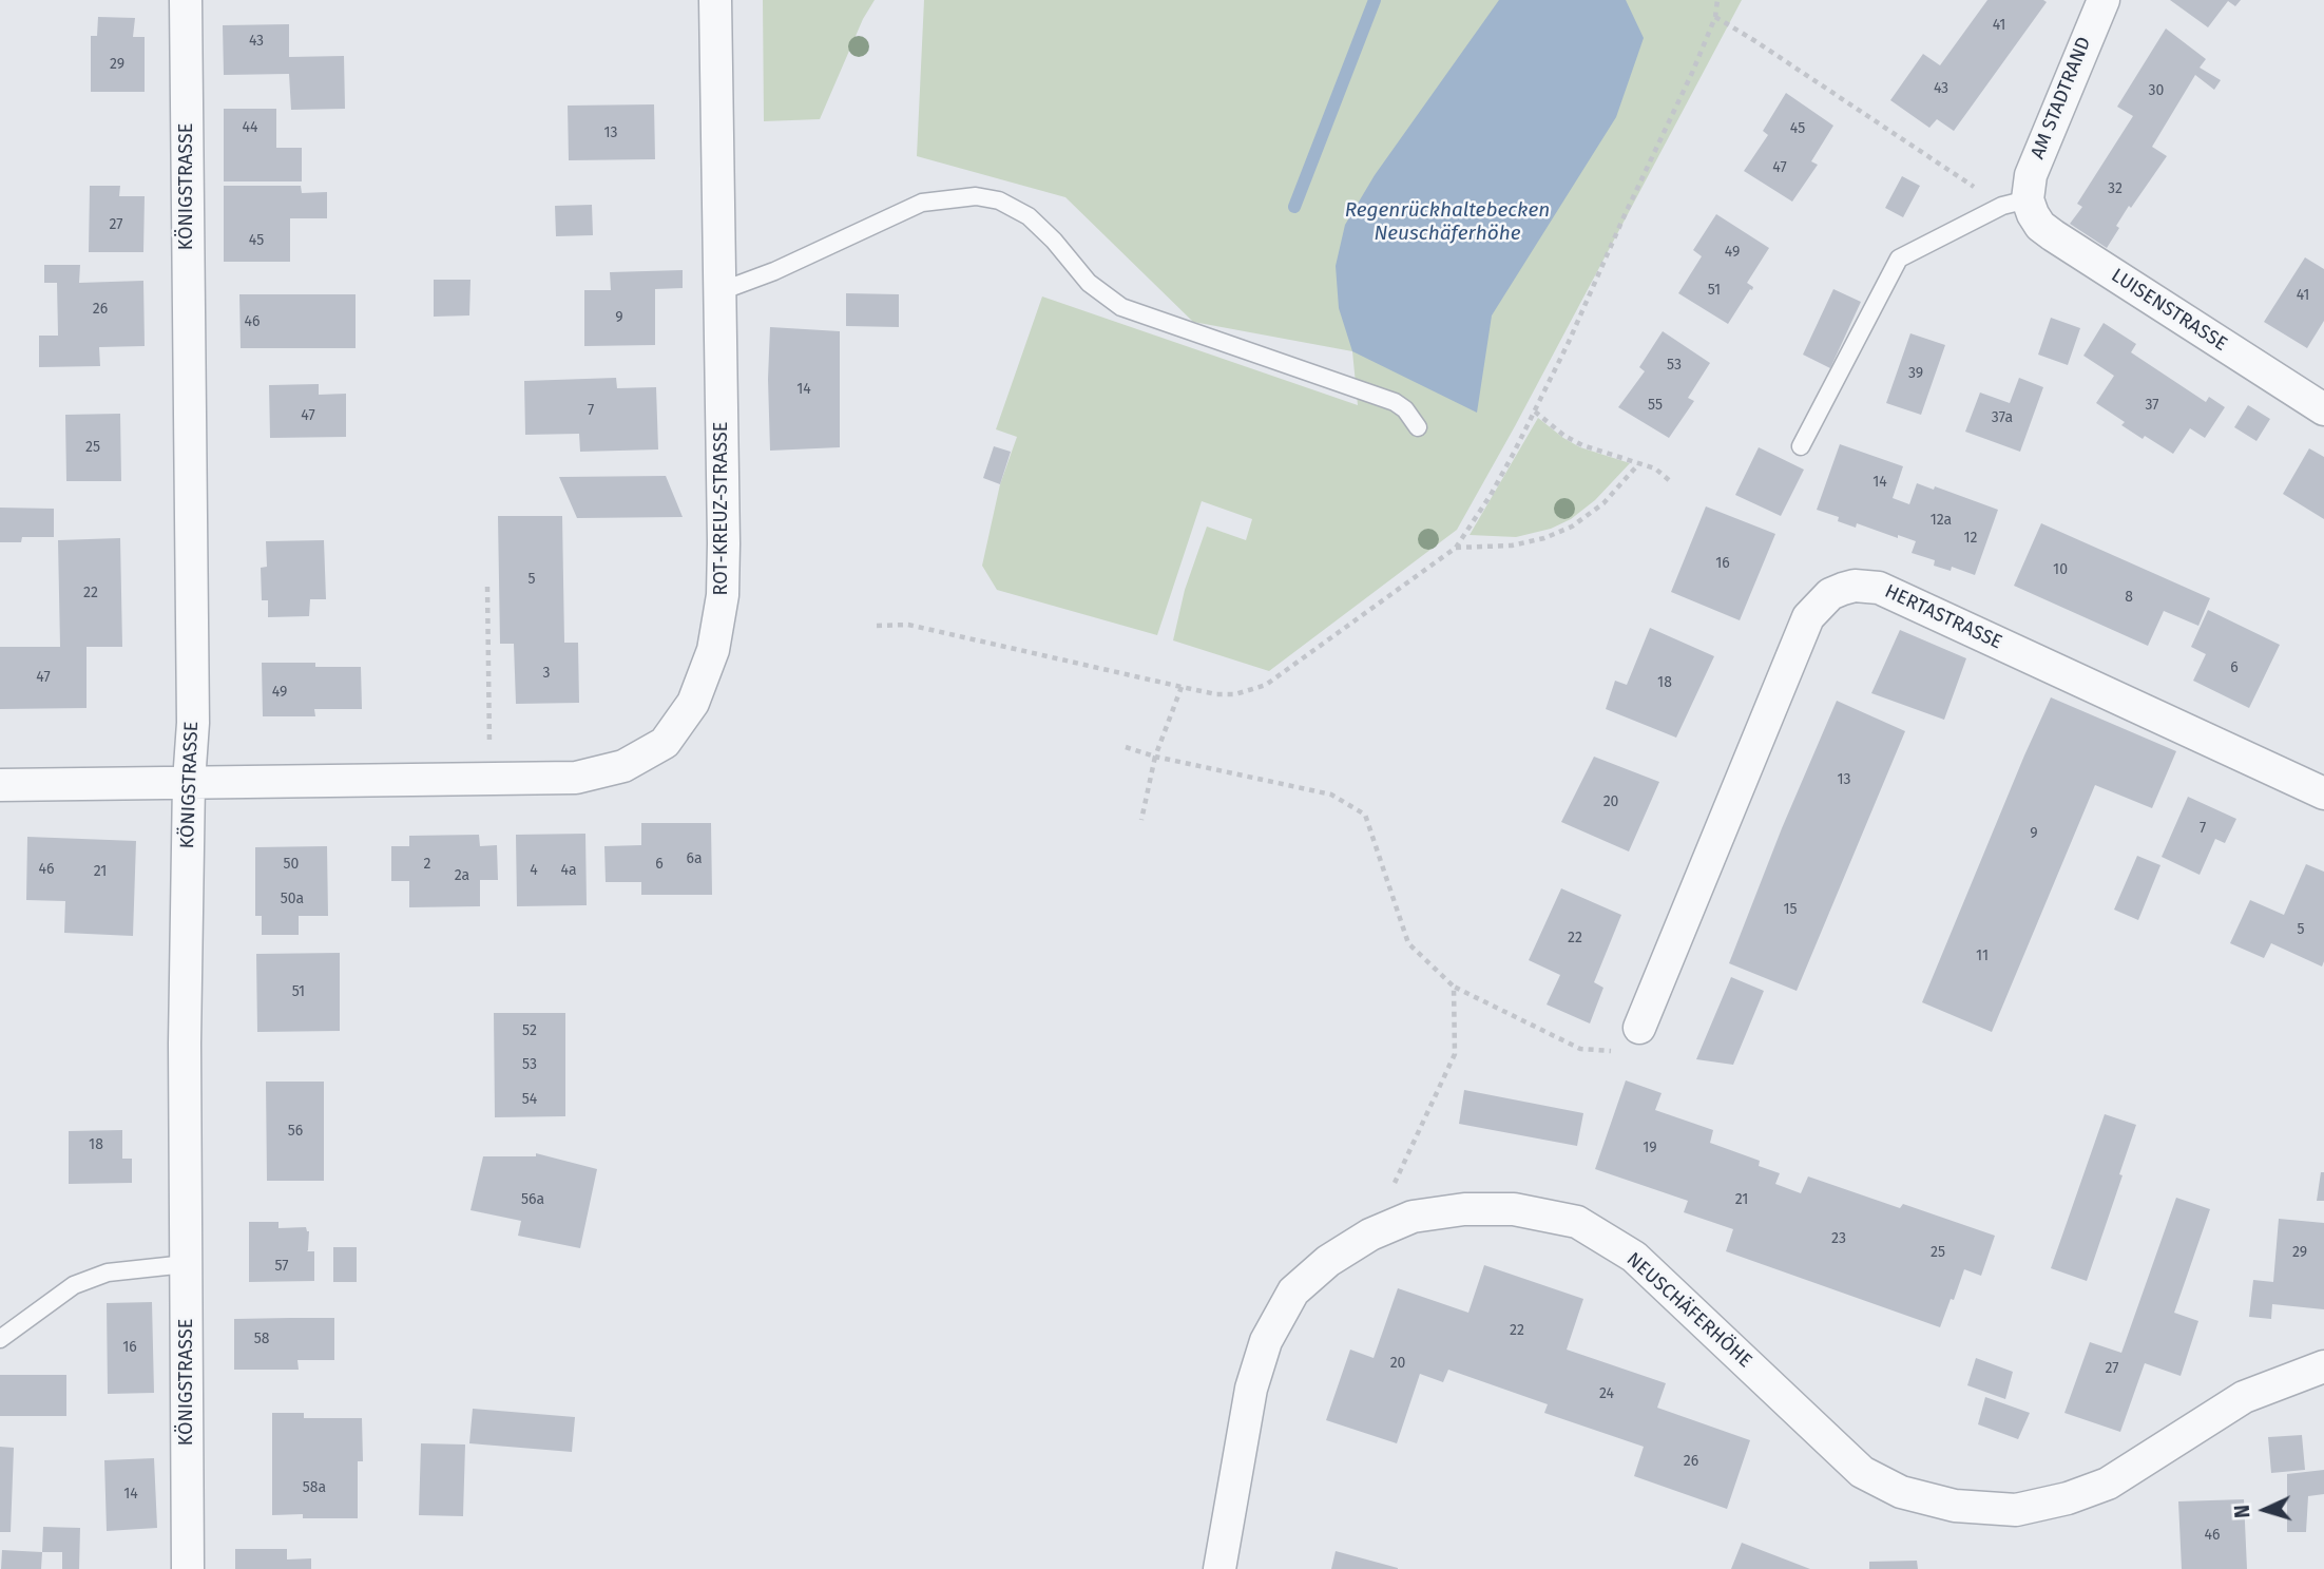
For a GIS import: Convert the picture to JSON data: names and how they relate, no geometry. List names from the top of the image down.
{
  "streets": {
    "street": [
      "AM STADTRAND",
      "KÖNIGSTRASSE",
      "LUISENSTRASSE",
      "ROT-KREUZ-STRASSE",
      "HERTASTRASSE",
      "NEUSCHÄFERHÖHE"
    ]
  },
  "crossings": [
    ["AM STADTRAND", "LUISENSTRASSE"],
    ["KÖNIGSTRASSE", "ROT-KREUZ-STRASSE"]
  ],
  "water": ["Regenrückhaltebecken Neuschäferhöhe"],
  "house_numbers": [
    "41",
    "43",
    "29",
    "43",
    "30",
    "44",
    "45",
    "13",
    "47",
    "32",
    "27",
    "45",
    "49",
    "51",
    "41",
    "26",
    "9",
    "46",
    "53",
    "39",
    "14",
    "55",
    "37",
    "7",
    "47",
    "37a",
    "25",
    "14",
    "12a",
    "12",
    "16",
    "10",
    "5",
    "22",
    "8",
    "6",
    "3",
    "47",
    "18",
    "49",
    "13",
    "20",
    "7",
    "9",
    "6a",
    "50",
    "2",
    "6",
    "46",
    "4",
    "4a",
    "21",
    "2a",
    "50a",
    "15",
    "5",
    "22",
    "11",
    "51",
    "52",
    "53",
    "54",
    "56",
    "18",
    "19",
    "56a",
    "21",
    "23",
    "25",
    "29",
    "57",
    "22",
    "58",
    "16",
    "20",
    "27",
    "24",
    "26",
    "58a",
    "14",
    "46"
  ],
  "north": "left"
}
